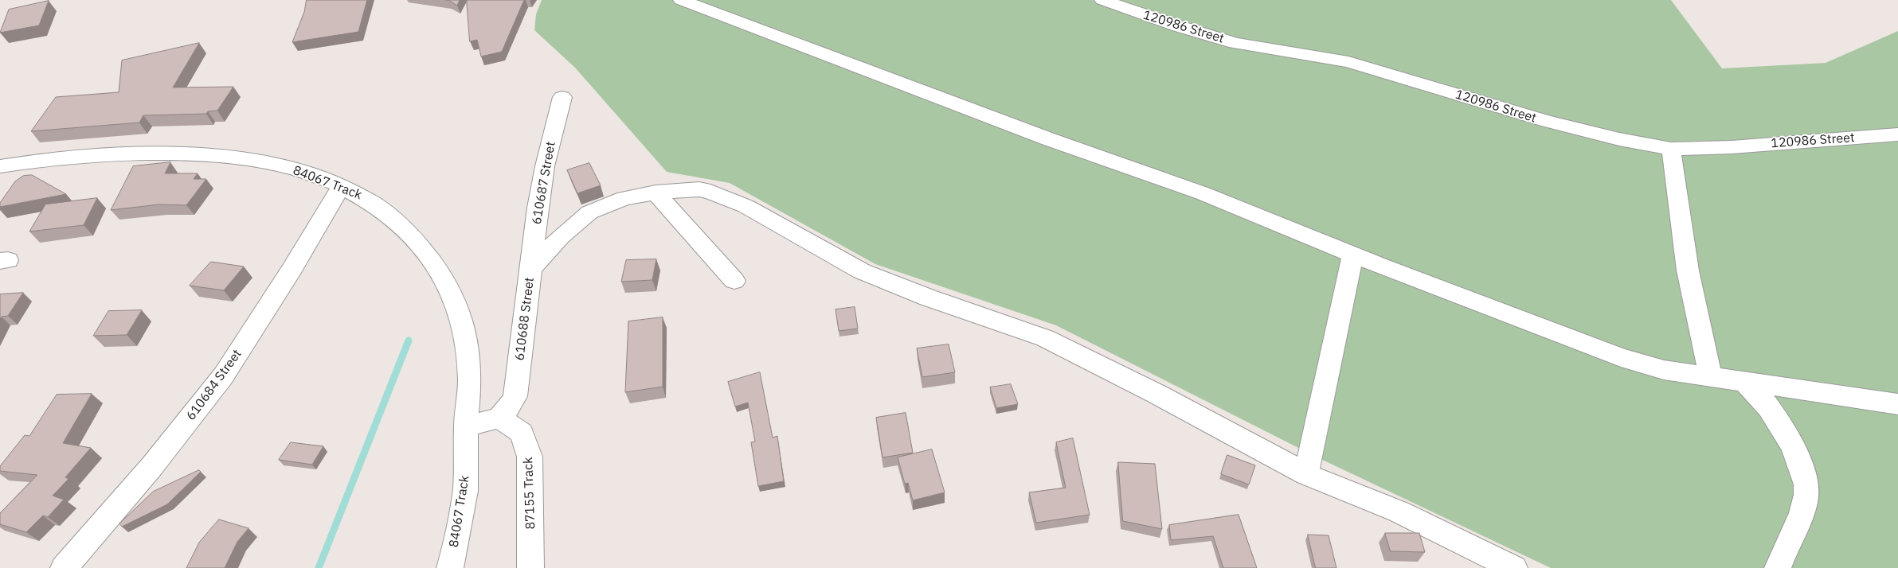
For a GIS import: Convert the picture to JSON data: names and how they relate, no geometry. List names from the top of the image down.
{
  "streets": {
    "street": [
      "120986 Street",
      "84067 Track",
      "610687 Street",
      "610688 Street",
      "610684 Street",
      "87155 Track"
    ]
  },
  "crossings": [
    ["84067 Track", "610684 Street"],
    ["610687 Street", "610688 Street"],
    ["610688 Street", "87155 Track"]
  ]
}
